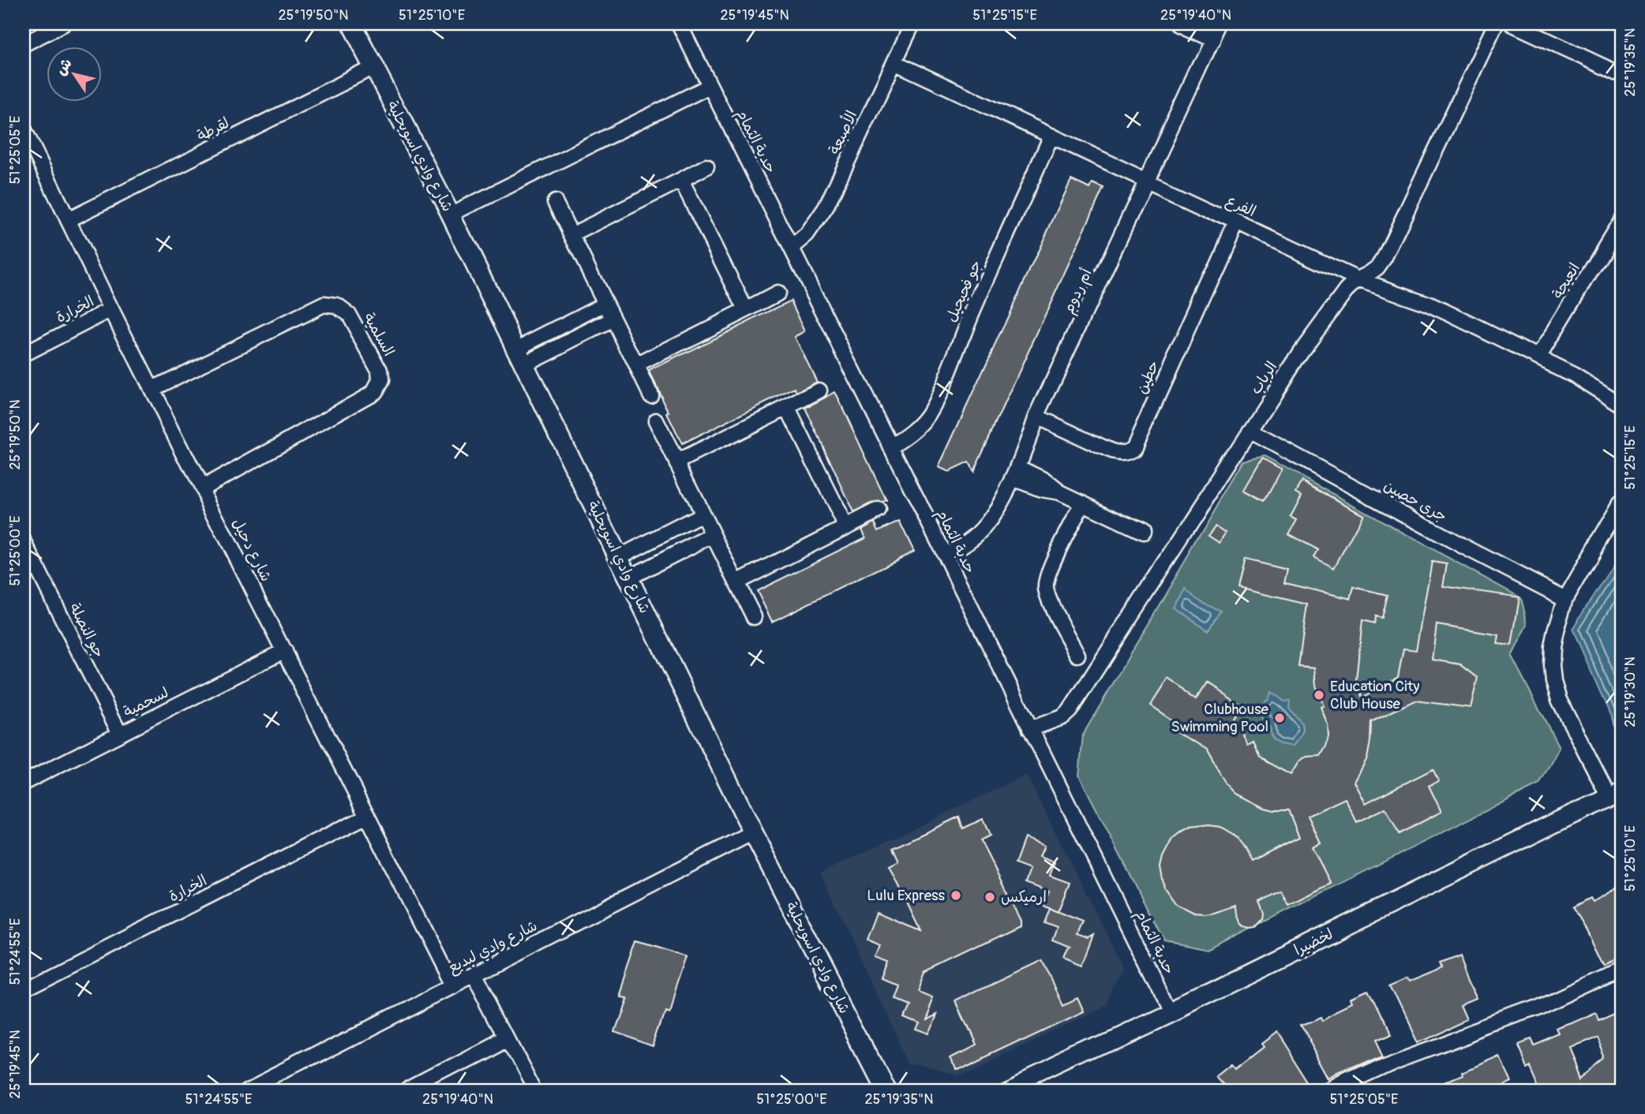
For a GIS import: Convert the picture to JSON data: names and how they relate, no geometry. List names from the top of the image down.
{
  "streets": {
    "street": [
      "لقرطة",
      "الأصبعة",
      "حدبة الثمام",
      "شارع وادي اسويحلية",
      "الفرع",
      "انعيجة",
      "جو فحيحيل",
      "أم ردوم",
      "الخرارة",
      "السلمية",
      "حطين",
      "الرباب",
      "جرى حصين",
      "شارع دحيل",
      "جو النصلة",
      "لسحمية",
      "لخضيرا",
      "شارع وادي لبديع"
    ]
  },
  "crossings": [
    ["لقرطة", "شارع وادي اسويحلية"],
    ["لقرطة", "شارع دحيل"],
    ["الأصبعة", "حدبة الثمام"],
    ["الأصبعة", "الفرع"],
    ["حدبة الثمام", "جو فحيحيل"],
    ["حدبة الثمام", "أم ردوم"],
    ["حدبة الثمام", "الرباب"],
    ["حدبة الثمام", "لخضيرا"],
    ["شارع وادي اسويحلية", "شارع وادي لبديع"],
    ["الفرع", "انعيجة"],
    ["الفرع", "جو فحيحيل"],
    ["الفرع", "أم ردوم"],
    ["الفرع", "حطين"],
    ["الفرع", "الرباب"],
    ["أم ردوم", "حطين"],
    ["الخرارة", "شارع دحيل"],
    ["السلمية", "شارع دحيل"],
    ["الرباب", "جرى حصين"],
    ["شارع دحيل", "لسحمية"],
    ["شارع دحيل", "شارع وادي لبديع"],
    ["جو النصلة", "لسحمية"]
  ],
  "places": [
    "Education City Club House",
    "Clubhouse Swimming Pool",
    "Lulu Express",
    "ارميكس"
  ],
  "north": "top left",
  "coordinates": [
    "25°19'50\"N",
    "51°25'10\"E",
    "25°19'45\"N",
    "51°25'15\"E",
    "25°19'40\"N",
    "25°19'35\"N",
    "51°25'05\"E",
    "51°25'00\"E",
    "25°19'30\"N",
    "51°24'55\"E"
  ]
}
